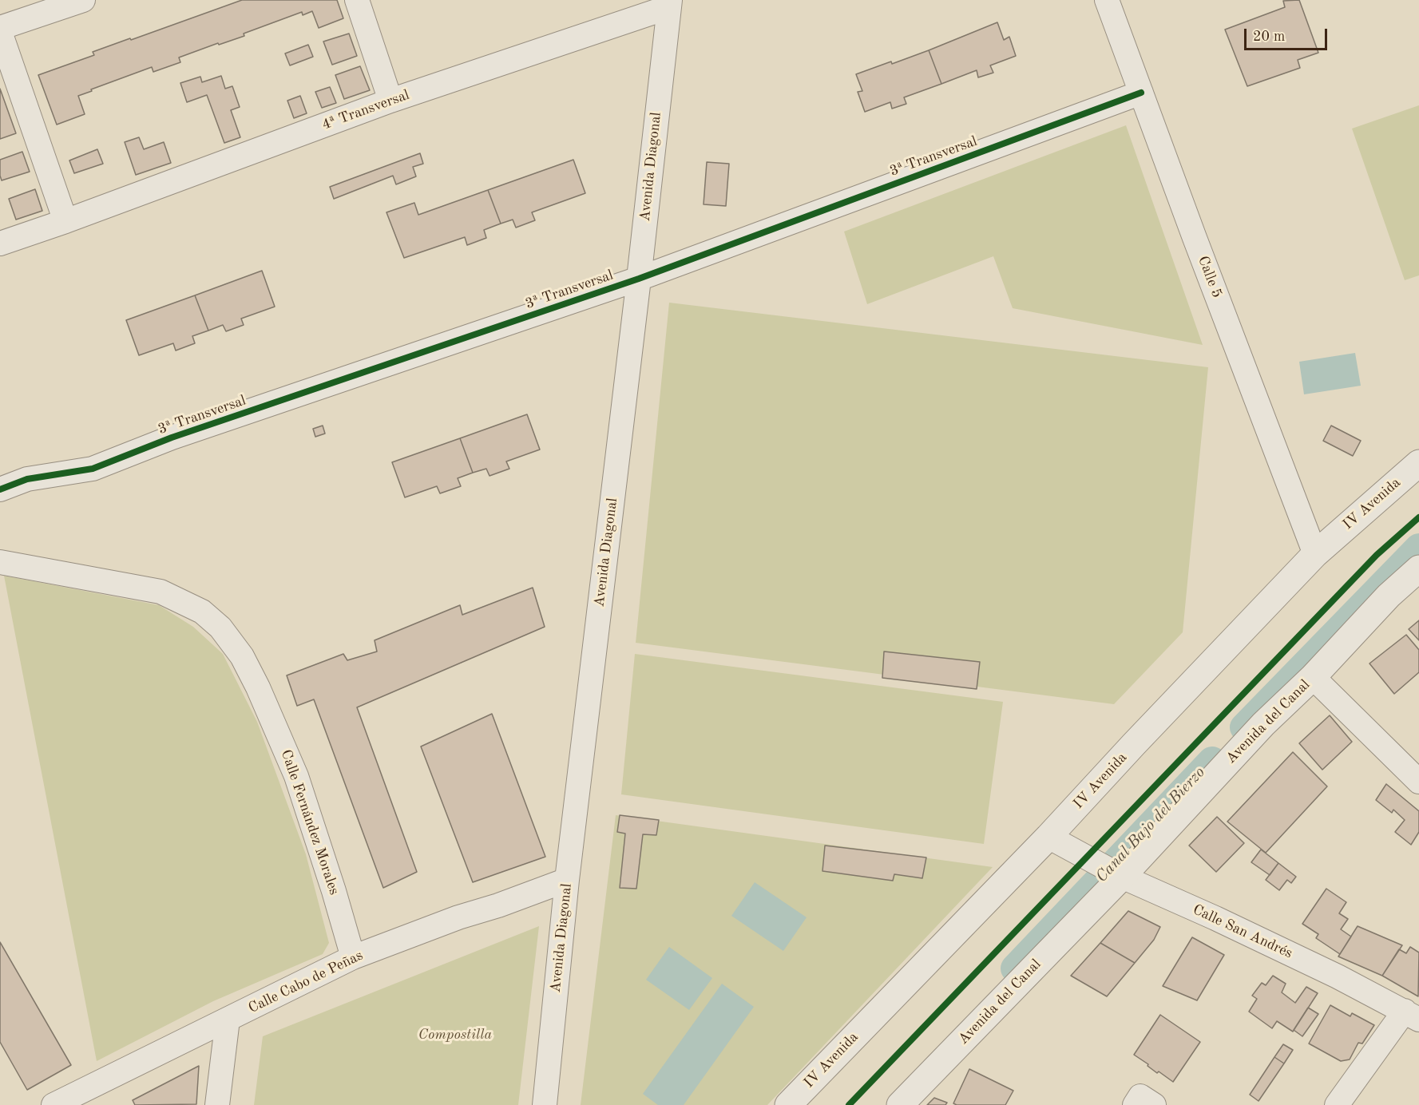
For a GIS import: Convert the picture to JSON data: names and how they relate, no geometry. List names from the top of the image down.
{
  "streets": {
    "street": [
      "4ª Transversal",
      "3ª Transversal",
      "Avenida Diagonal",
      "Calle 5",
      "IV Avenida",
      "Avenida del Canal",
      "Calle Fernández Morales",
      "Calle San Andrés",
      "Calle Cabo de Peñas"
    ]
  },
  "crossings": [
    ["4ª Transversal", "Avenida Diagonal"],
    ["3ª Transversal", "Avenida Diagonal"],
    ["3ª Transversal", "Calle 5"],
    ["Avenida Diagonal", "Calle Cabo de Peñas"],
    ["Calle 5", "IV Avenida"],
    ["IV Avenida", "Calle San Andrés"],
    ["Avenida del Canal", "Calle San Andrés"],
    ["Calle Fernández Morales", "Calle Cabo de Peñas"]
  ],
  "water": ["Canal Bajo del Bierzo"],
  "parks": ["Compostilla"],
  "scale_bar": "20 m"
}
